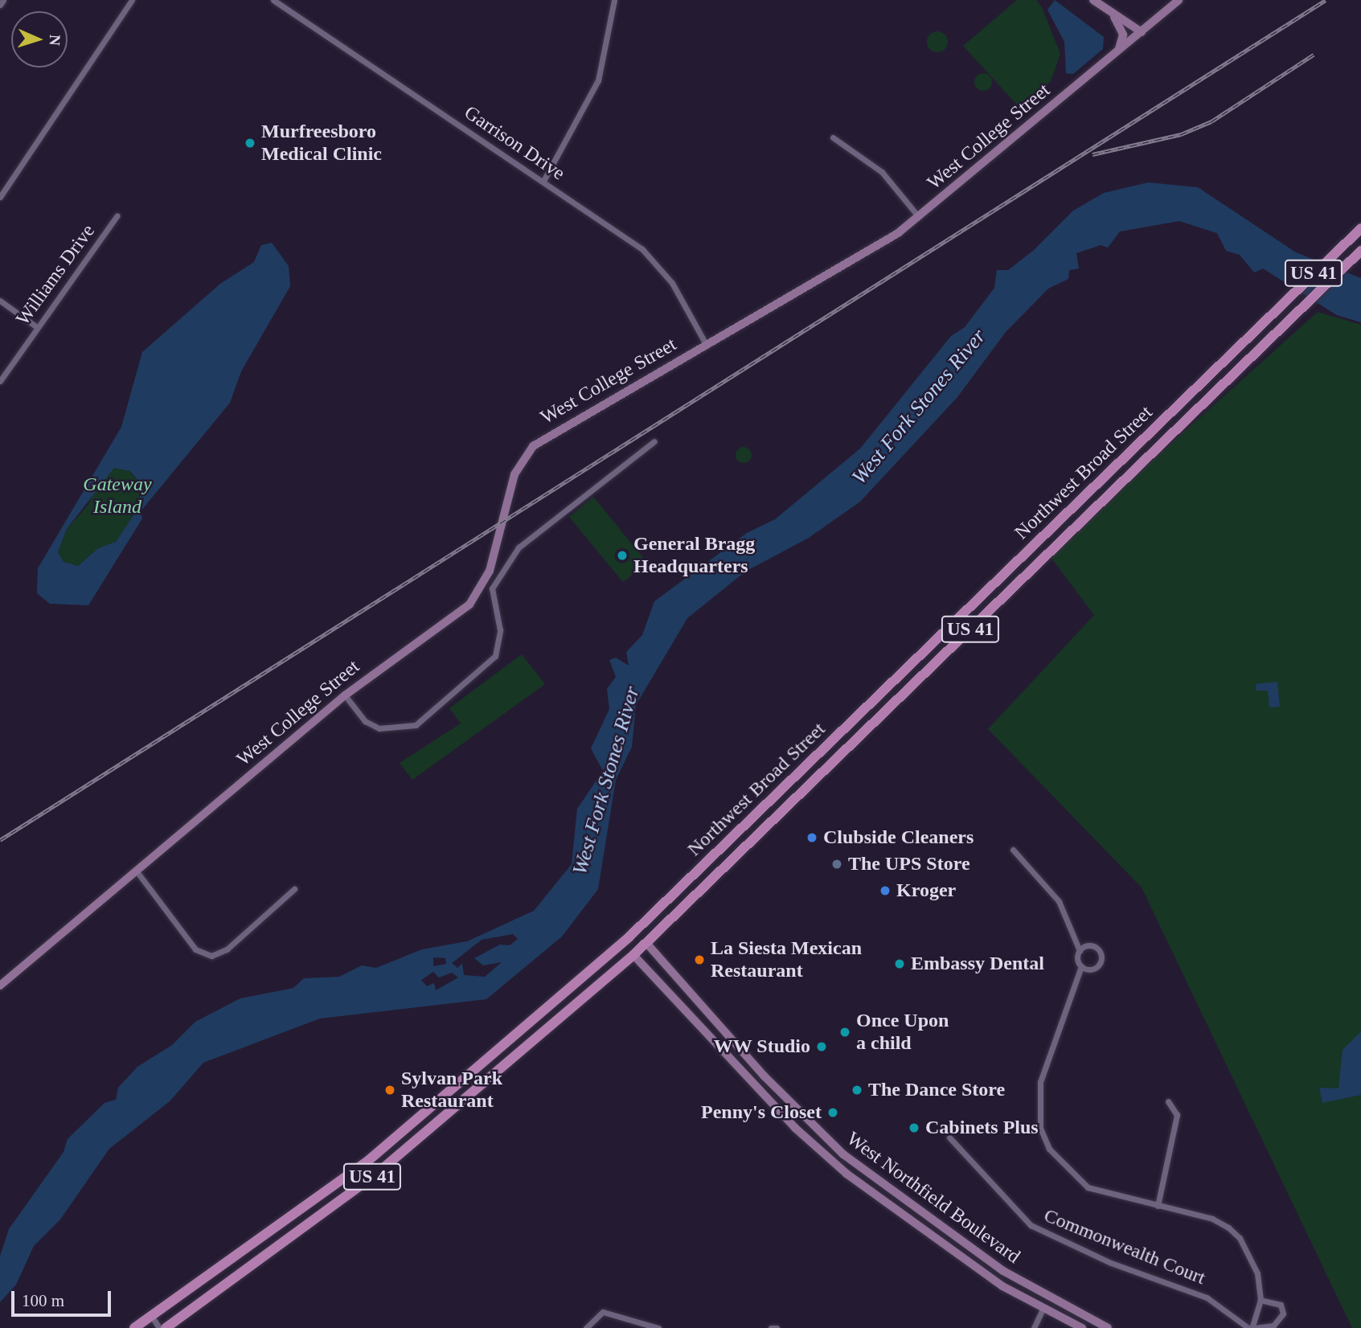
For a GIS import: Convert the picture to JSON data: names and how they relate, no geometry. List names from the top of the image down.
{
  "streets": {
    "main road": ["US 41", "Northwest Broad Street"],
    "street": [
      "West College Street",
      "Garrison Drive",
      "Williams Drive",
      "West Northfield Boulevard",
      "Commonwealth Court"
    ]
  },
  "crossings": [
    ["West College Street", "Garrison Drive"],
    ["Northwest Broad Street", "West Northfield Boulevard"]
  ],
  "water": ["West Fork Stones River"],
  "parks": ["Gateway Island"],
  "places": [
    "Murfreesboro Medical Clinic",
    "General Bragg Headquarters",
    "Clubside Cleaners",
    "The UPS Store",
    "Kroger",
    "La Siesta Mexican Restaurant",
    "Embassy Dental",
    "Once Upon a child",
    "WW Studio",
    "Sylvan Park Restaurant",
    "The Dance Store",
    "Penny's Closet",
    "Cabinets Plus"
  ],
  "scale_bar": "100 m",
  "north": "right"
}
